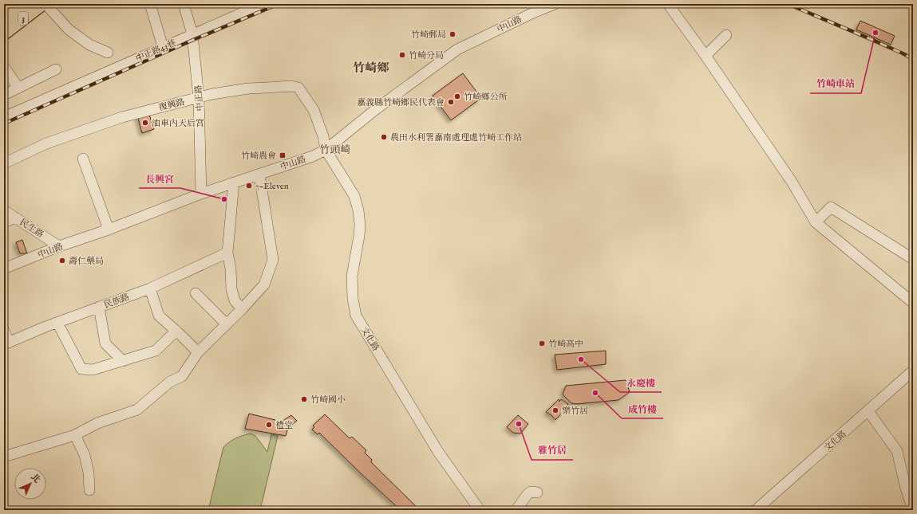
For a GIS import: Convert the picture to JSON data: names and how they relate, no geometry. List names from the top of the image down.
{
  "streets": {
    "main road": ["3"],
    "street": [
      "中山路",
      "中正路43巷",
      "中正路",
      "復興路",
      "民生路",
      "民族路",
      "文化路"
    ]
  },
  "crossings": [
    ["中山路", "中正路"],
    ["中山路", "復興路"],
    ["中山路", "民生路"],
    ["中山路", "文化路"],
    ["中正路43巷", "中正路"],
    ["中正路", "復興路"],
    ["復興路", "文化路"]
  ],
  "districts": ["竹崎鄉", "竹頭崎"],
  "places": {
    "other": [
      "竹崎車站",
      "竹崎郵局",
      "竹崎分局",
      "竹崎鄉公所",
      "嘉義縣竹崎鄉民代表會",
      "油車內天后宮",
      "農田水利署嘉南處理處竹崎工作站",
      "7-Eleven",
      "長興宮",
      "壽仁藥局",
      "竹崎高中",
      "永慶樓",
      "成竹樓",
      "竹崎國小",
      "樂竹居",
      "雅竹居",
      "禮堂"
    ],
    "transit": ["竹崎農會"]
  },
  "north": "top right"
}
